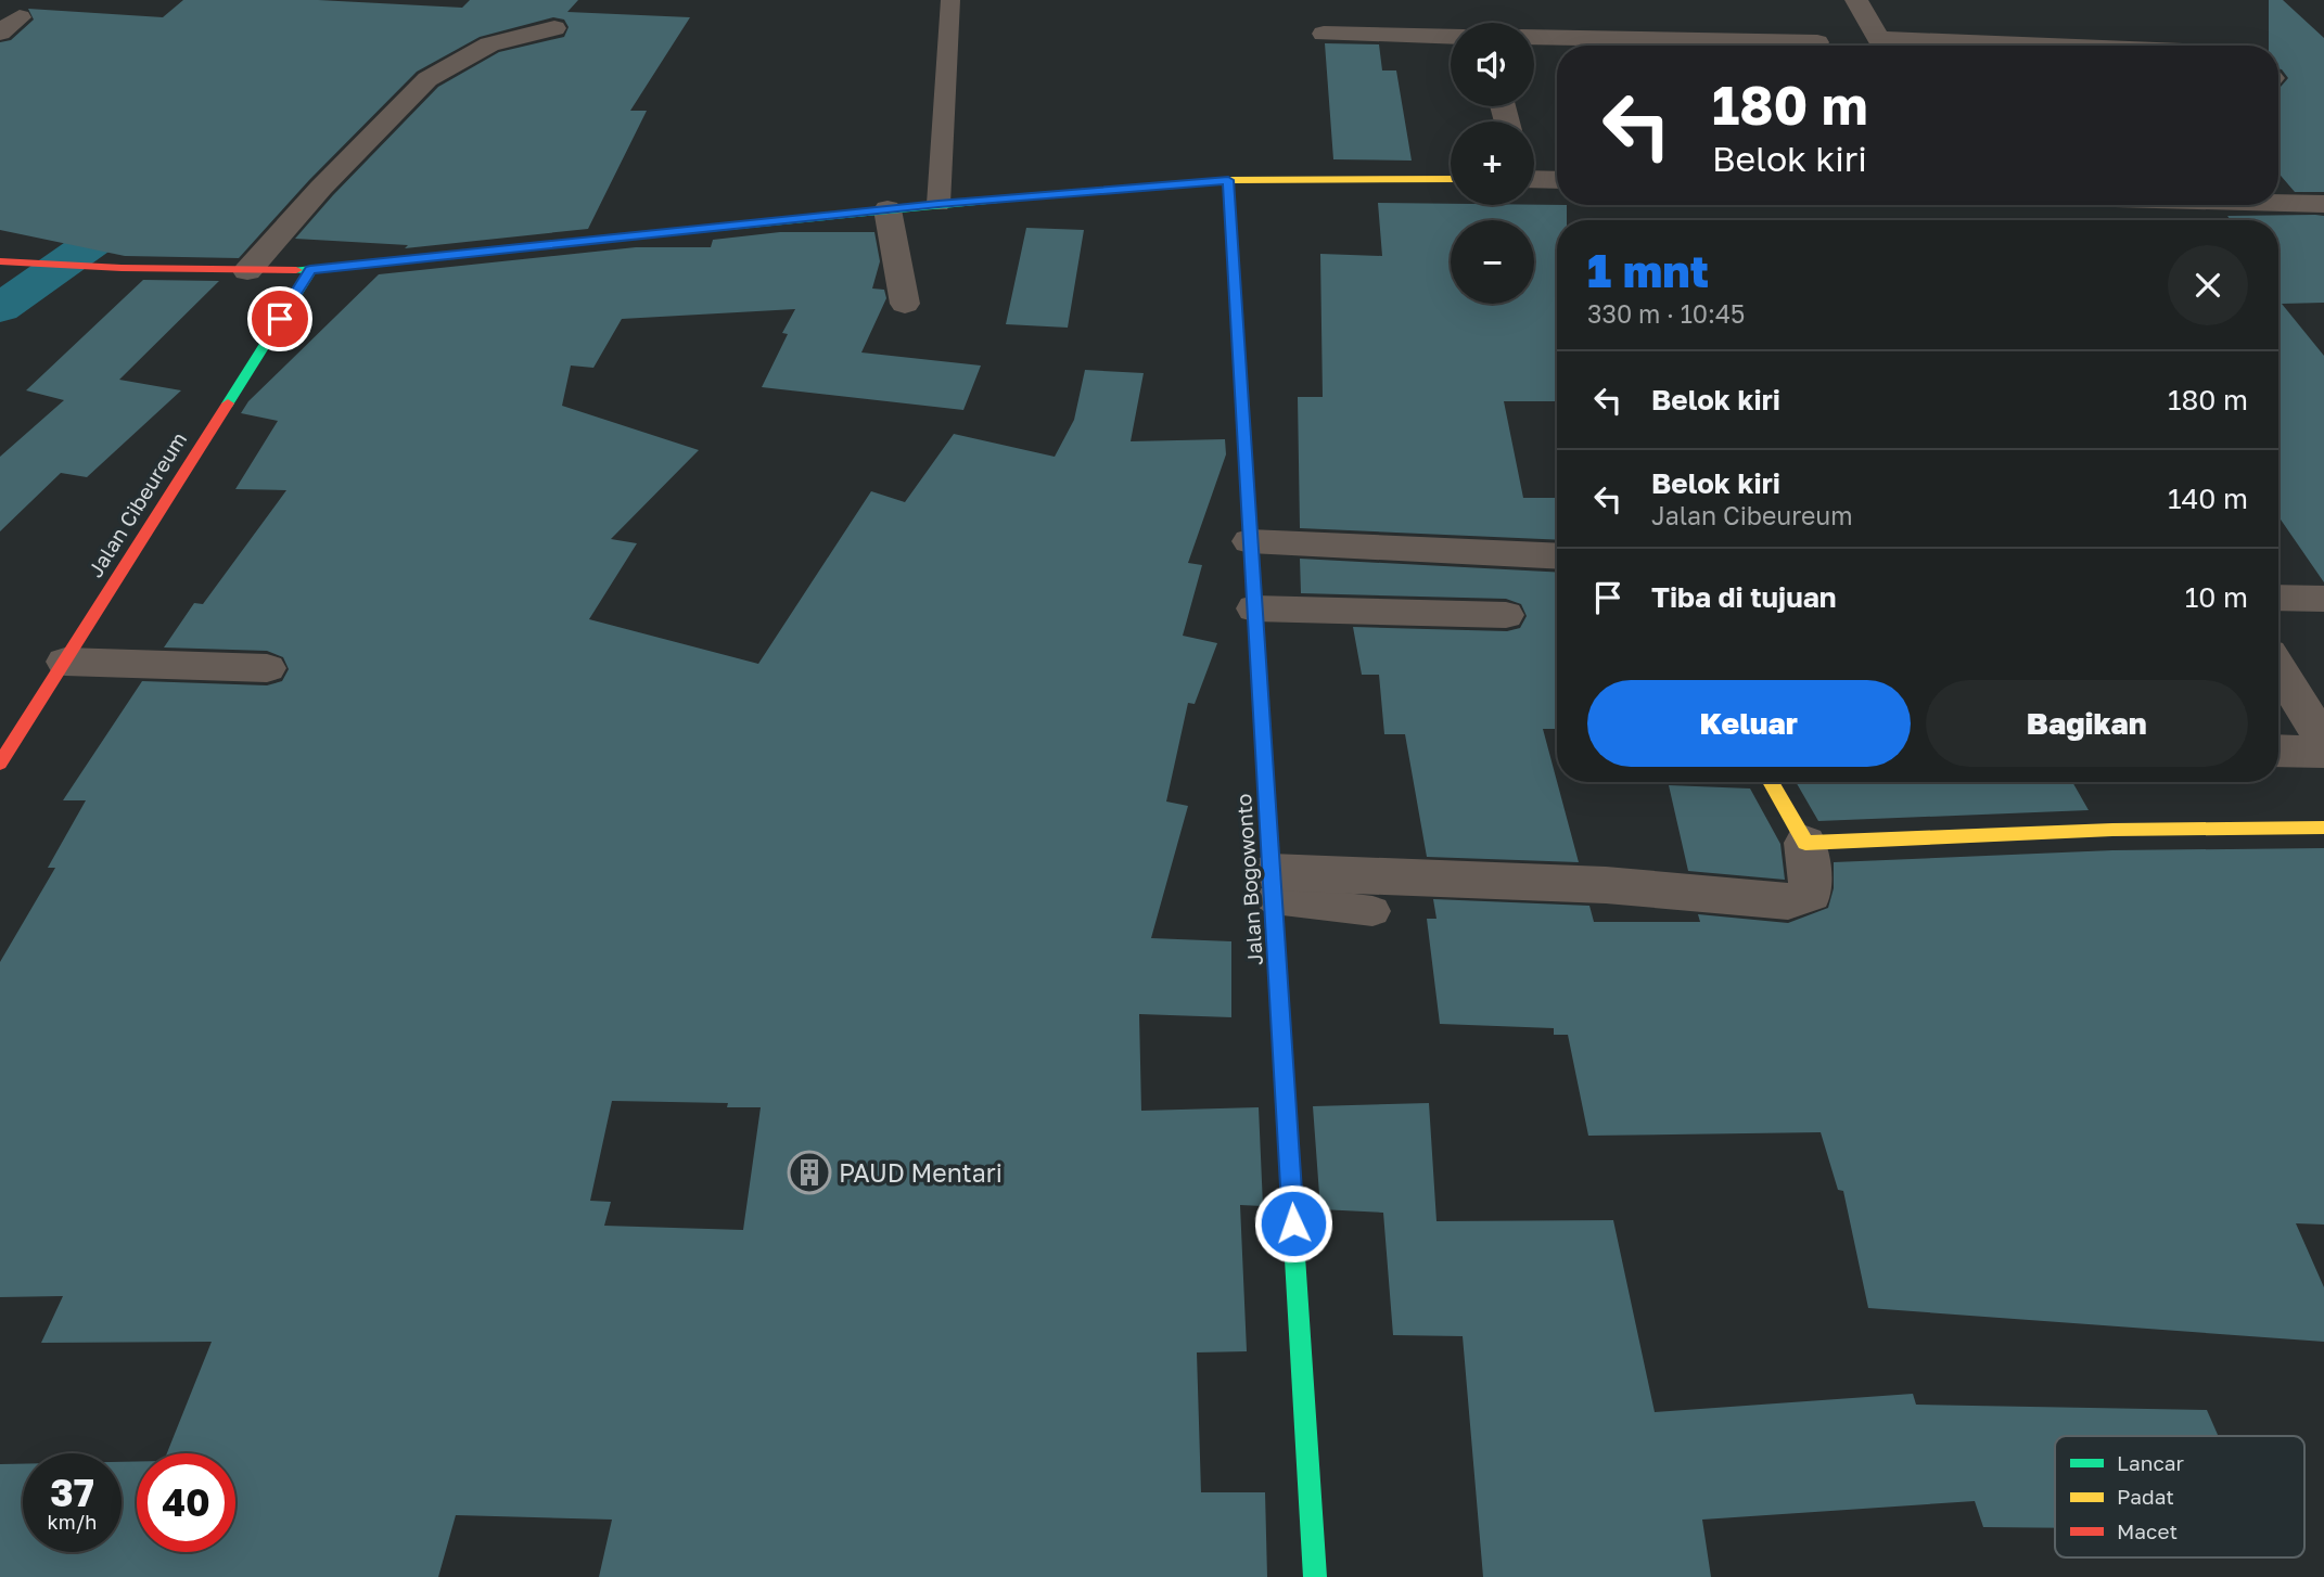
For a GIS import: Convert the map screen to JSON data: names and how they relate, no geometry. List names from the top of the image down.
{
  "streets": {
    "street": ["Jalan Cibeureum", "Jalan Bogowonto"]
  },
  "places": {
    "building": ["PAUD Mentari"]
  },
  "legend": ["Lancar", "Padat", "Macet"],
  "page": {
    "map_buttons": ["+", "−"],
    "turn": ["180 m", "Belok kiri"],
    "heading": ["1 mnt", "330 m · 10:45"],
    "list": [
      {
        "name": "Belok kiri",
        "value": "180 m"
      },
      {
        "name": "Belok kiri",
        "note": "Jalan Cibeureum",
        "value": "140 m"
      },
      {
        "name": "Tiba di tujuan",
        "value": "10 m"
      }
    ],
    "buttons": ["Keluar", "Bagikan"],
    "speed": "37 km/h",
    "limit": "40"
  }
}
